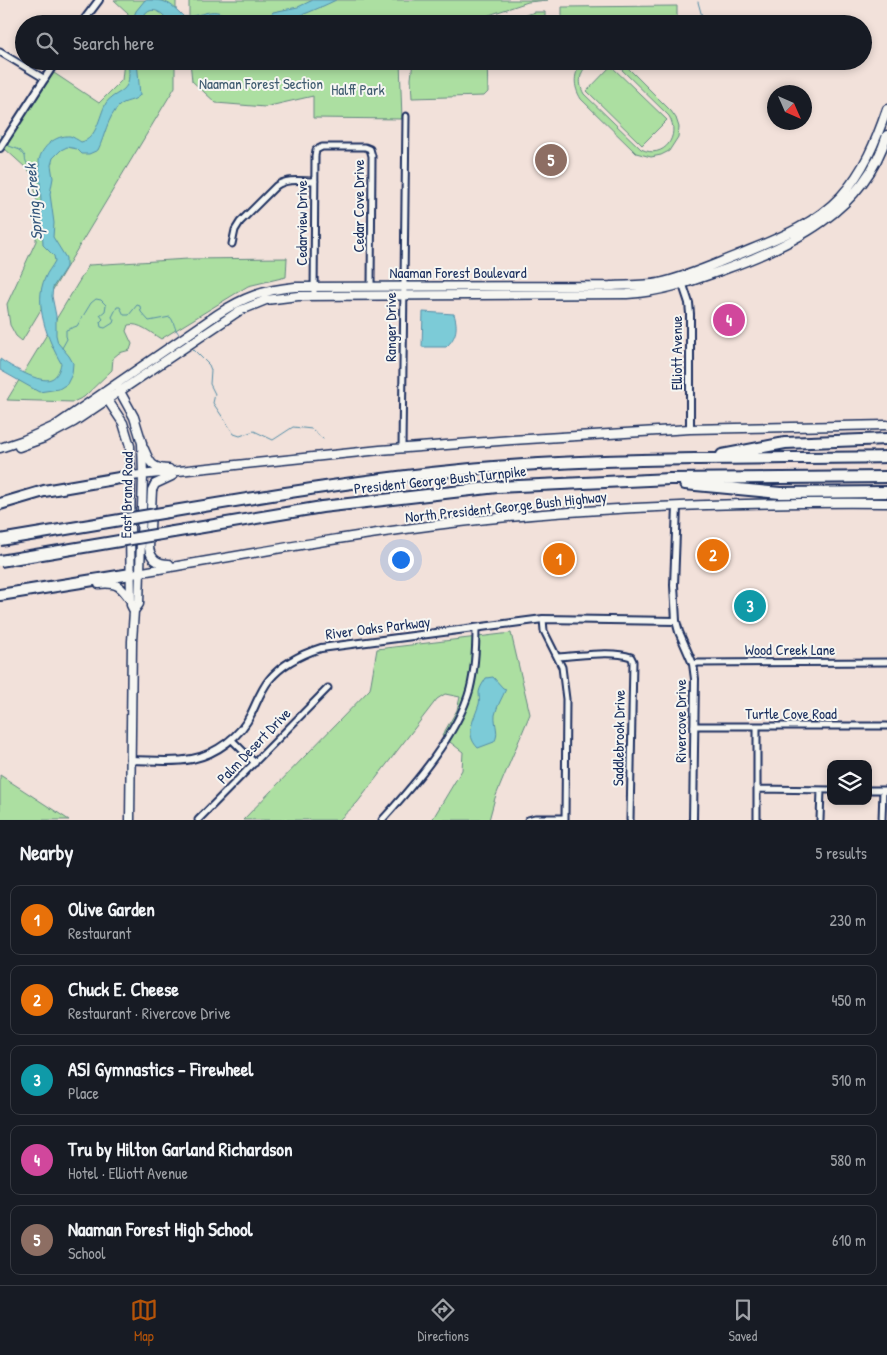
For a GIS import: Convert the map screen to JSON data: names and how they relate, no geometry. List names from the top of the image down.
{
  "streets": {
    "highway": ["President George Bush Turnpike"],
    "main road": ["Naaman Forest Boulevard", "East Brand Road", "North President George Bush Highway"],
    "street": [
      "Cedar Cove Drive",
      "Cedarview Drive",
      "Ranger Drive",
      "Elliott Avenue",
      "River Oaks Parkway",
      "Wood Creek Lane",
      "Turtle Cove Road",
      "Rivercove Drive",
      "Saddlebrook Drive",
      "Palm Desert Drive"
    ]
  },
  "crossings": [
    ["Cedar Cove Drive", "Cedarview Drive"],
    ["Cedar Cove Drive", "Naaman Forest Boulevard"],
    ["Cedarview Drive", "Naaman Forest Boulevard"],
    ["Naaman Forest Boulevard", "Ranger Drive"],
    ["Naaman Forest Boulevard", "Elliott Avenue"],
    ["Naaman Forest Boulevard", "East Brand Road"],
    ["East Brand Road", "North President George Bush Highway"],
    ["East Brand Road", "River Oaks Parkway"],
    ["North President George Bush Highway", "Rivercove Drive"],
    ["River Oaks Parkway", "Rivercove Drive"],
    ["Wood Creek Lane", "Rivercove Drive"],
    ["Turtle Cove Road", "Rivercove Drive"]
  ],
  "water": ["Spring Creek"],
  "parks": ["Naaman Forest Section", "Halff Park"],
  "north": "bottom right",
  "page": {
    "search": "Search here",
    "pins": [
      "5",
      "4",
      "2",
      "1",
      "3"
    ],
    "heading": ["Nearby", "5 results"],
    "list": [
      {
        "mark": "1",
        "name": "Olive Garden",
        "note": "Restaurant",
        "value": "230 m"
      },
      {
        "mark": "2",
        "name": "Chuck E. Cheese",
        "note": "Restaurant · Rivercove Drive",
        "value": "450 m"
      },
      {
        "mark": "3",
        "name": "ASI Gymnastics - Firewheel",
        "note": "Place",
        "value": "510 m"
      },
      {
        "mark": "4",
        "name": "Tru by Hilton Garland Richardson",
        "note": "Hotel · Elliott Avenue",
        "value": "580 m"
      },
      {
        "mark": "5",
        "name": "Naaman Forest High School",
        "note": "School",
        "value": "610 m"
      }
    ],
    "nav": ["Map", "Directions", "Saved"]
  }
}
